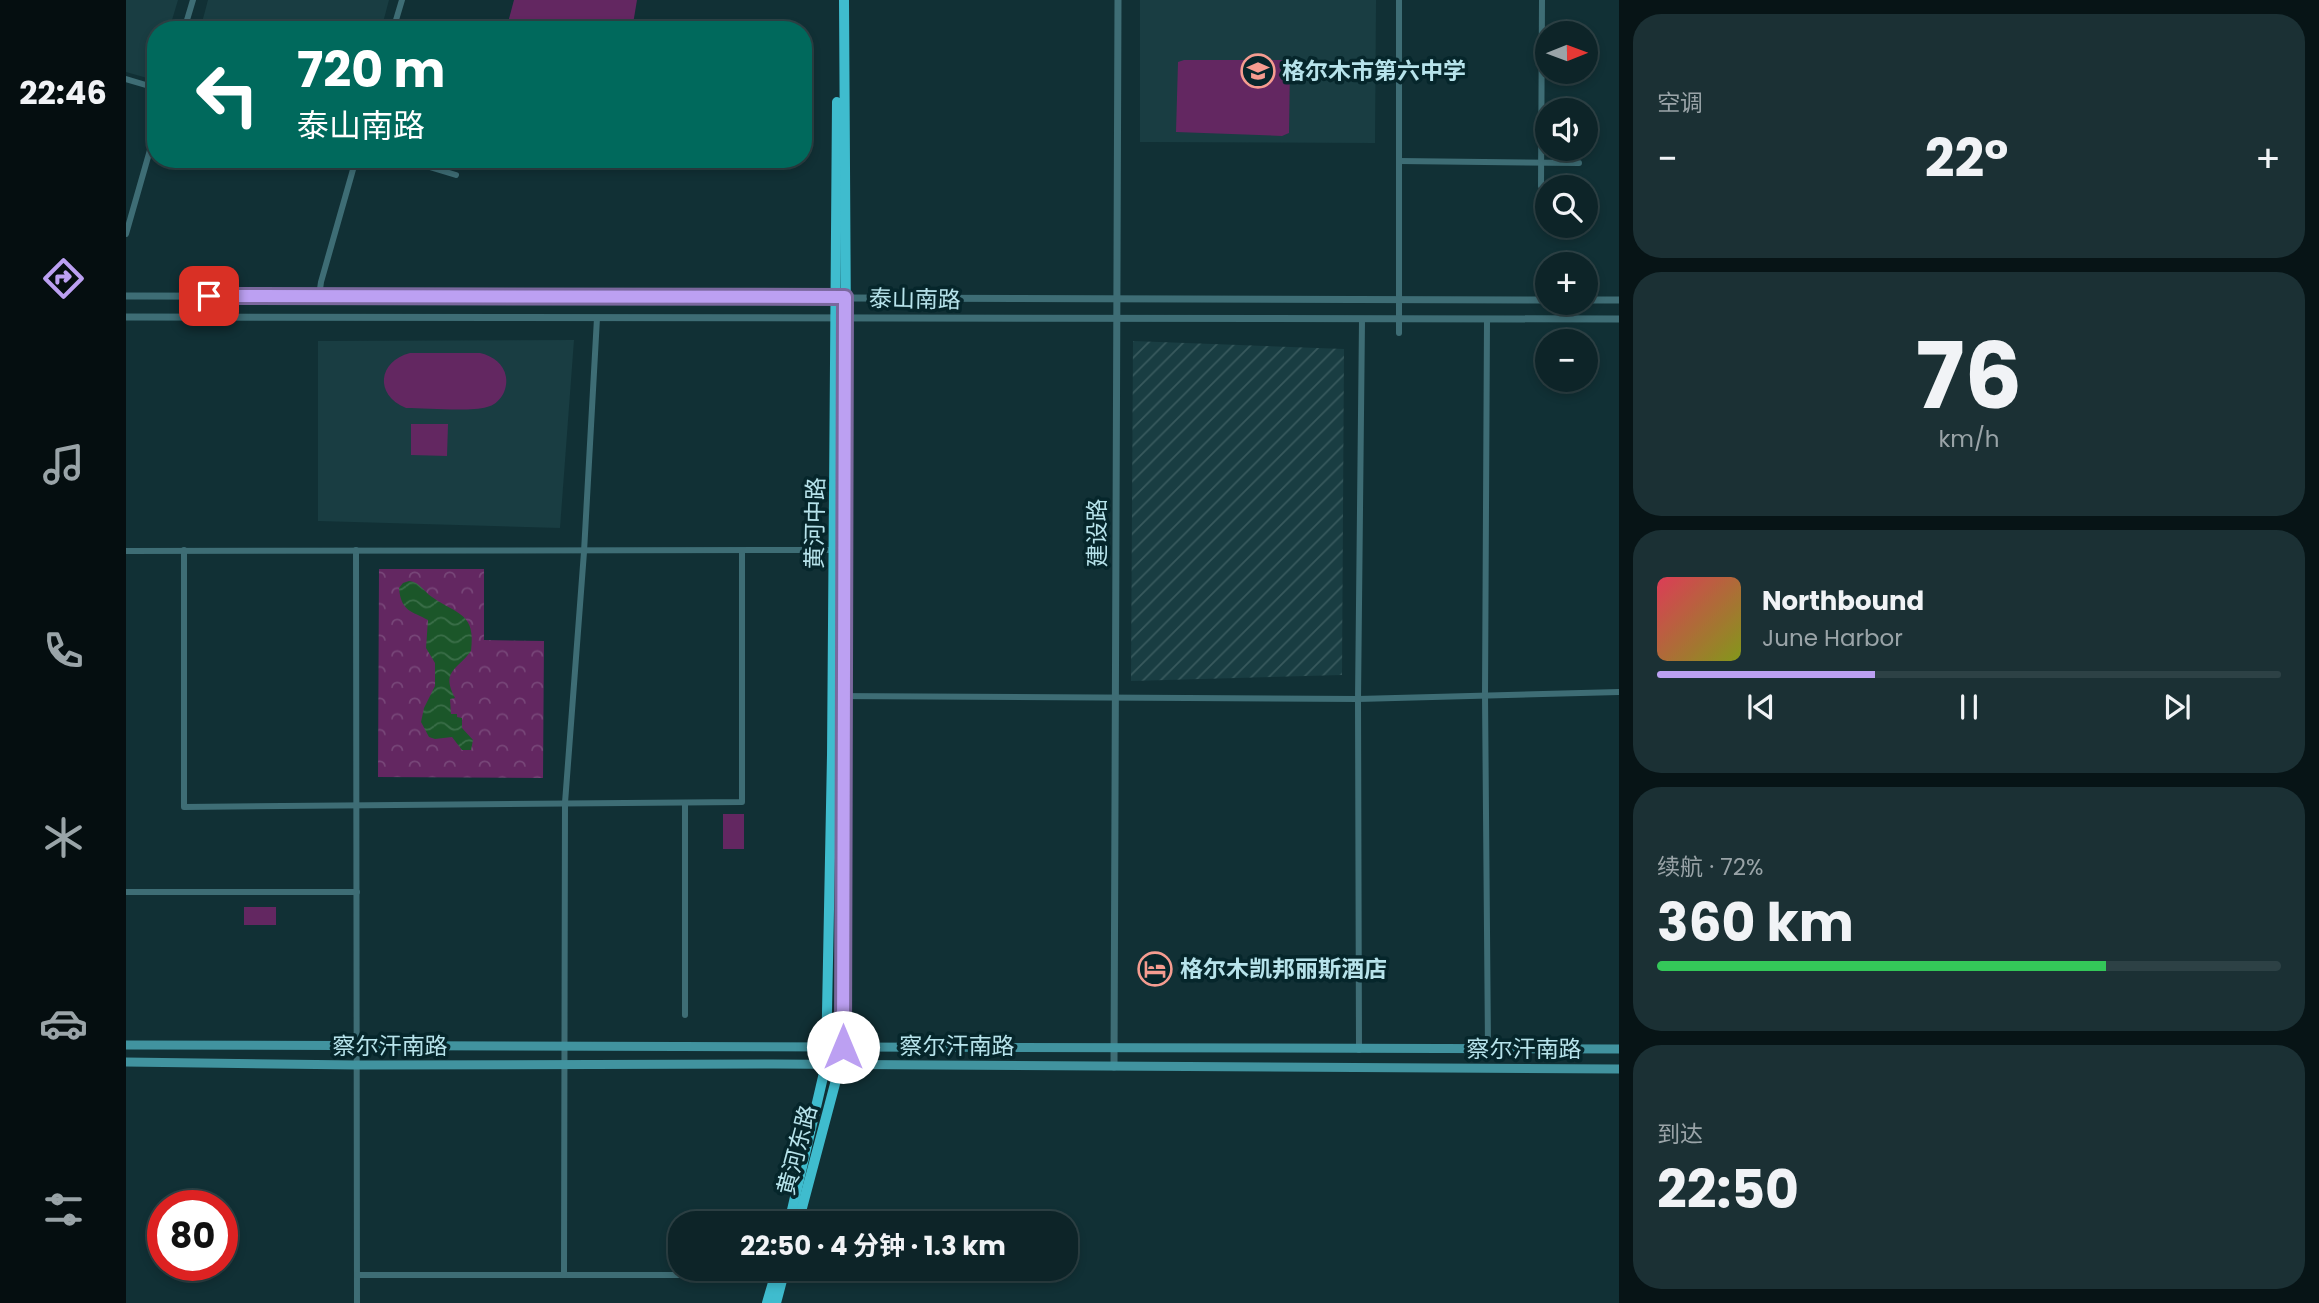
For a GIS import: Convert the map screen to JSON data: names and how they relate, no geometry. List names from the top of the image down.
{
  "streets": {
    "highway": ["黄河中路", "黄河东路"],
    "main road": ["察尔汗南路"],
    "street": ["泰山南路", "建设路"]
  },
  "crossings": [
    ["泰山南路", "黄河中路"],
    ["泰山南路", "建设路"],
    ["黄河中路", "察尔汗南路"],
    ["黄河中路", "黄河东路"],
    ["建设路", "察尔汗南路"],
    ["察尔汗南路", "黄河东路"]
  ],
  "places": {
    "school or university": ["格尔木市第六中学"],
    "hotel": ["格尔木凯邦丽斯酒店"]
  },
  "north": "right",
  "page": {
    "tabs": "22:46",
    "tile": [
      "空调",
      ["76", "km/h"],
      ["续航 · 72%", "360 km"],
      ["到达", "22:50"]
    ],
    "map_buttons": ["+", "−"],
    "turn": ["720 m", "泰山南路"],
    "heat": ["−", "22°", "+"],
    "song": ["Northbound", "June Harbor"],
    "limit": "80",
    "trip": "22:50 · 4 分钟 · 1.3 km"
  }
}
